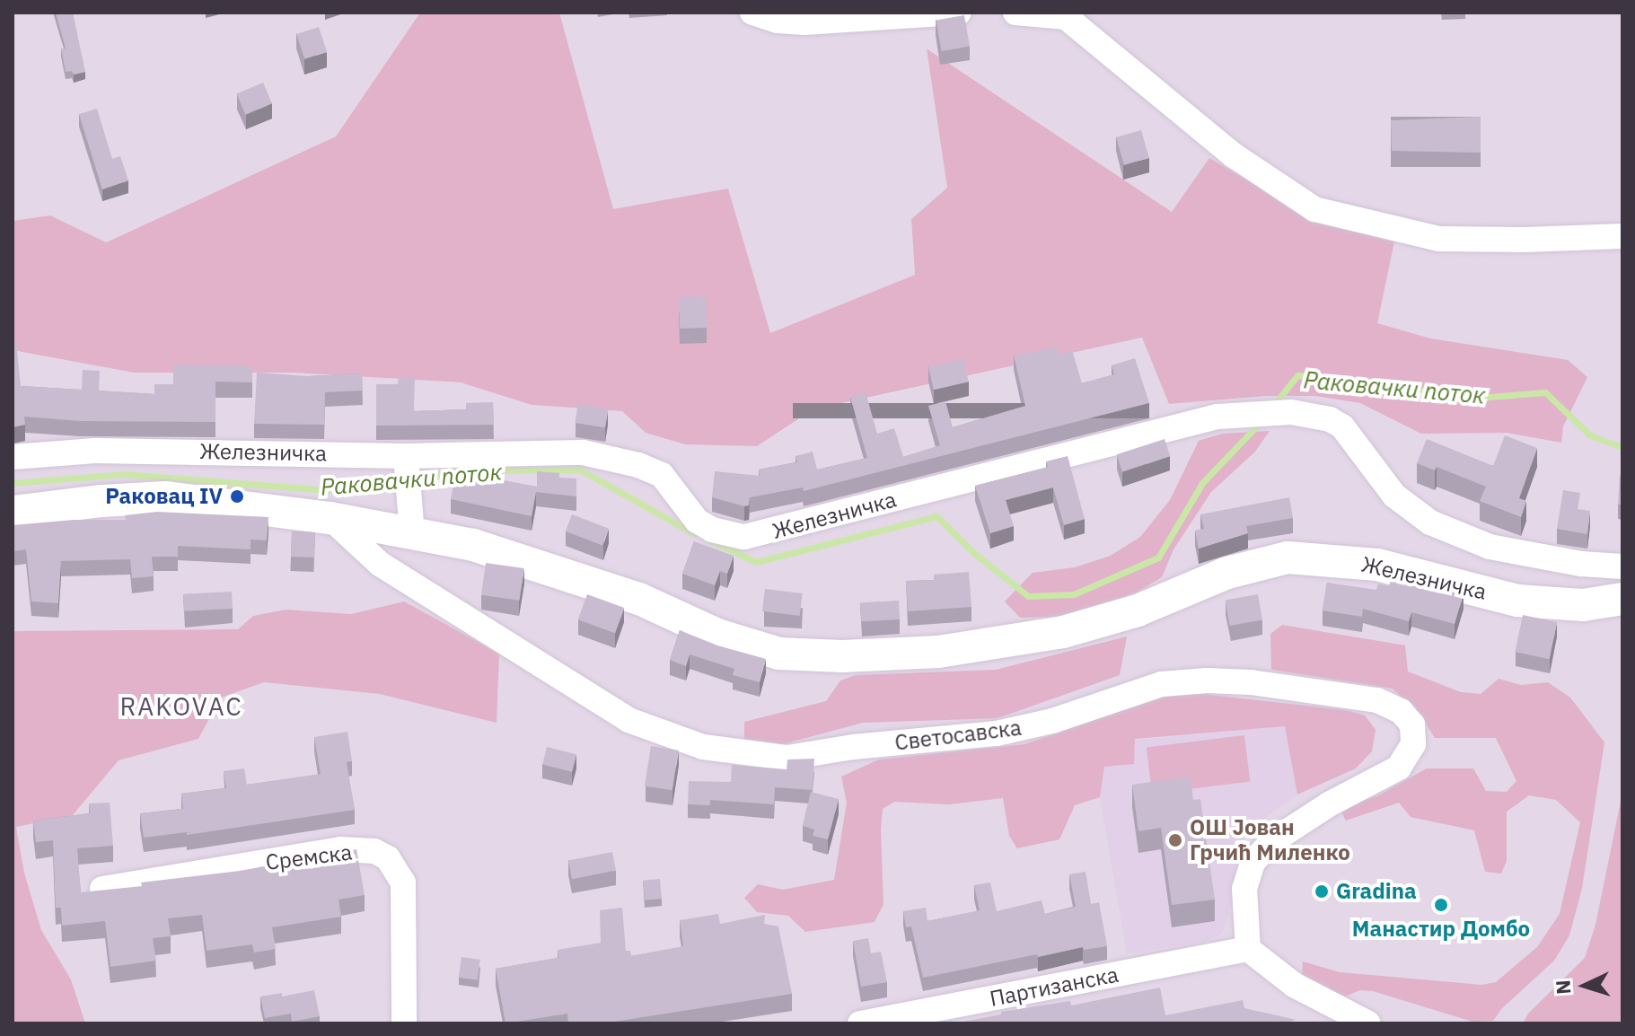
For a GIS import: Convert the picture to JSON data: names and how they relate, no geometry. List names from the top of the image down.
{
  "streets": {
    "street": [
      "Железничка",
      "Светосавска",
      "Сремска",
      "Партизанска"
    ]
  },
  "crossings": [
    ["Железничка", "Светосавска"],
    ["Светосавска", "Партизанска"]
  ],
  "districts": ["RAKOVAC"],
  "water": ["Раковачки поток"],
  "places": [
    "Раковац IV",
    "ОШ Јован Грчић Миленко",
    "Gradina",
    "Манастир Домбо"
  ],
  "north": "left"
}
